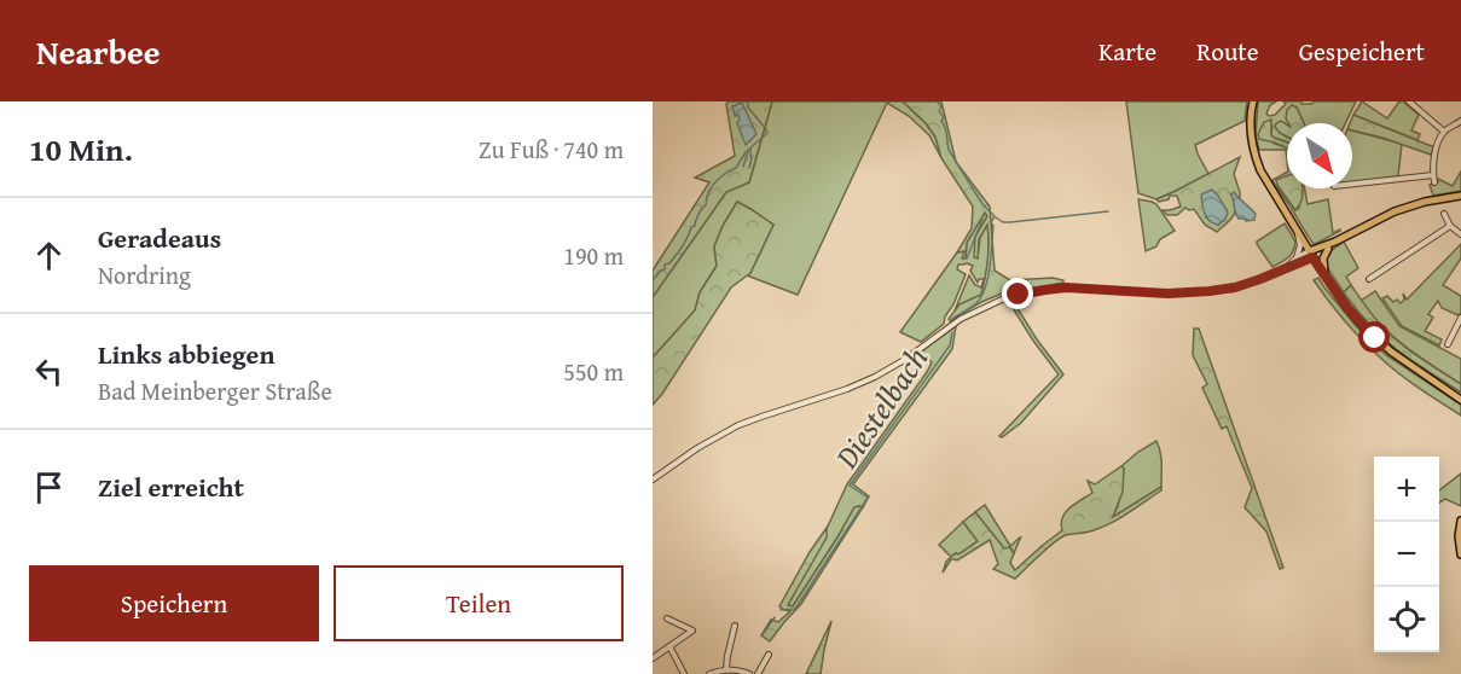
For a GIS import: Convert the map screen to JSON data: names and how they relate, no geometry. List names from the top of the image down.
{
  "water": ["Diestelbach"],
  "north": "bottom right",
  "page": {
    "header": "Nearbee",
    "nav": ["Karte", "Route", "Gespeichert"],
    "heading": ["10 Min.", "Zu Fuß · 740 m"],
    "list": [
      ["Geradeaus", "Nordring", "190 m"],
      ["Links abbiegen", "Bad Meinberger Straße", "550 m"],
      "Ziel erreicht"
    ],
    "map_buttons": ["+", "−"],
    "buttons": ["Speichern", "Teilen"]
  }
}
